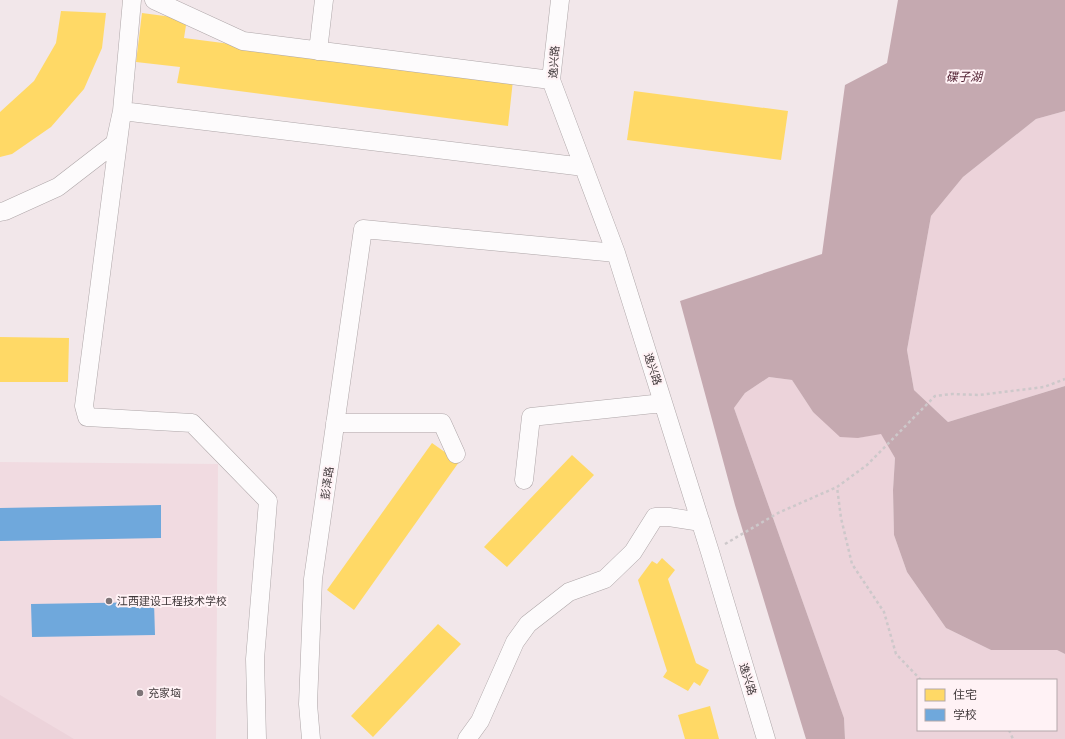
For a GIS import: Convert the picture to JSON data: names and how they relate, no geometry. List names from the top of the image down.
{
  "streets": {
    "street": ["逸兴路", "彭泽路"]
  },
  "crossings": [
    ["逸兴路", "彭泽路"]
  ],
  "water": ["碟子湖"],
  "places": ["江西建设工程技术学校", "充家垴"],
  "legend": ["住宅", "学校"]
}
